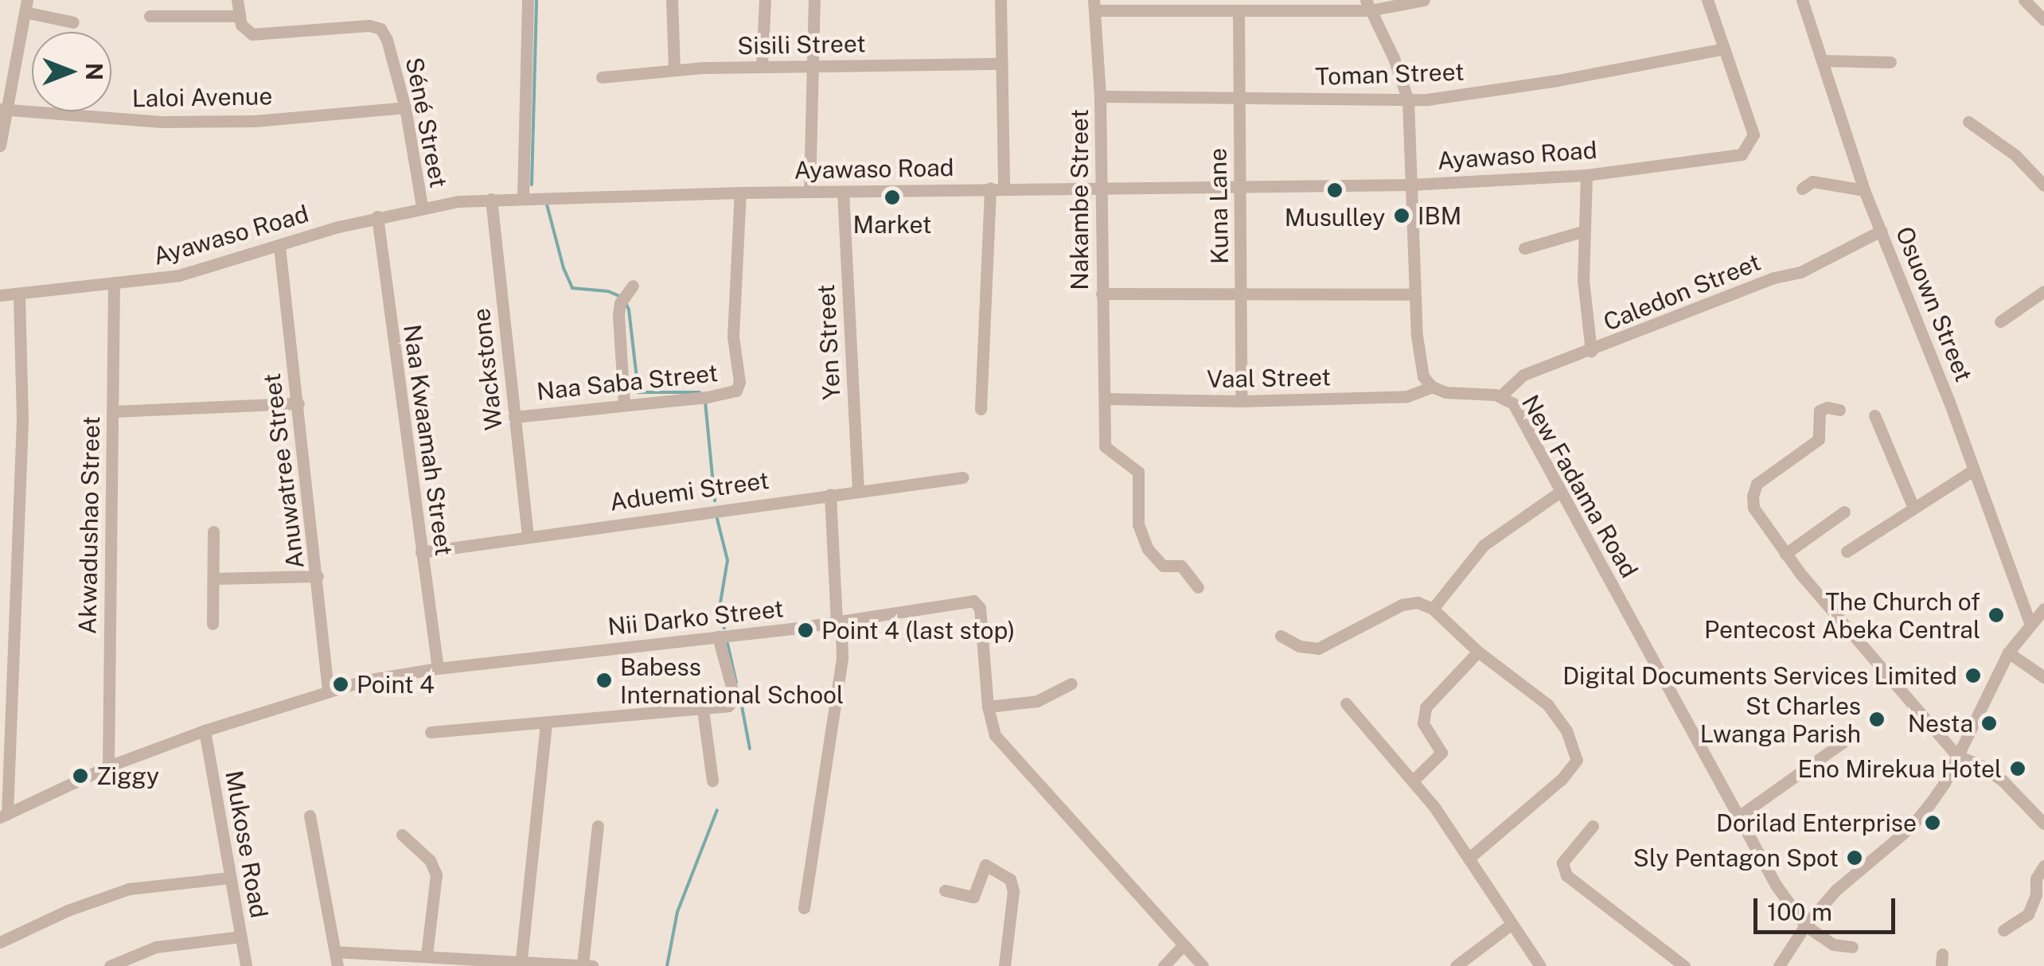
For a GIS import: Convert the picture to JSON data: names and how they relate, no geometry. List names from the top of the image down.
{
  "streets": {
    "street": [
      "Sisili Street",
      "Toman Street",
      "Laloi Avenue",
      "Séné Street",
      "Ayawaso Road",
      "Nakambe Street",
      "Kuna Lane",
      "Caledon Street",
      "Osuown Street",
      "Yen Street",
      "Wackstone",
      "Vaal Street",
      "Naa Saba Street",
      "Naa Kwaamah Street",
      "Anuwatree Street",
      "New Fadama Road",
      "Aduemi Street",
      "Akwadushao Street",
      "Nii Darko Street",
      "Mukose Road"
    ]
  },
  "crossings": [
    ["Toman Street", "Ayawaso Road"],
    ["Toman Street", "Nakambe Street"],
    ["Toman Street", "Kuna Lane"],
    ["Laloi Avenue", "Séné Street"],
    ["Séné Street", "Ayawaso Road"],
    ["Ayawaso Road", "Nakambe Street"],
    ["Ayawaso Road", "Kuna Lane"],
    ["Ayawaso Road", "Yen Street"],
    ["Ayawaso Road", "Wackstone"],
    ["Ayawaso Road", "Naa Saba Street"],
    ["Ayawaso Road", "Naa Kwaamah Street"],
    ["Ayawaso Road", "Anuwatree Street"],
    ["Ayawaso Road", "Akwadushao Street"],
    ["Nakambe Street", "Vaal Street"],
    ["Kuna Lane", "Vaal Street"],
    ["Caledon Street", "Osuown Street"],
    ["Caledon Street", "New Fadama Road"],
    ["Yen Street", "Aduemi Street"],
    ["Wackstone", "Naa Saba Street"],
    ["Wackstone", "Aduemi Street"],
    ["Vaal Street", "New Fadama Road"],
    ["Naa Kwaamah Street", "Aduemi Street"],
    ["Naa Kwaamah Street", "Nii Darko Street"],
    ["Anuwatree Street", "Nii Darko Street"],
    ["Akwadushao Street", "Nii Darko Street"],
    ["Nii Darko Street", "Mukose Road"]
  ],
  "places": [
    "Musulley",
    "Market",
    "IBM",
    "The Church of Pentecost Abeka Central",
    "Point 4 (last stop)",
    "Digital Documents Services Limited",
    "Babess International School",
    "Point 4",
    "St Charles Lwanga Parish",
    "Nesta",
    "Eno Mirekua Hotel",
    "Ziggy",
    "Dorilad Enterprise",
    "Sly Pentagon Spot"
  ],
  "scale_bar": "100 m",
  "north": "right"
}
